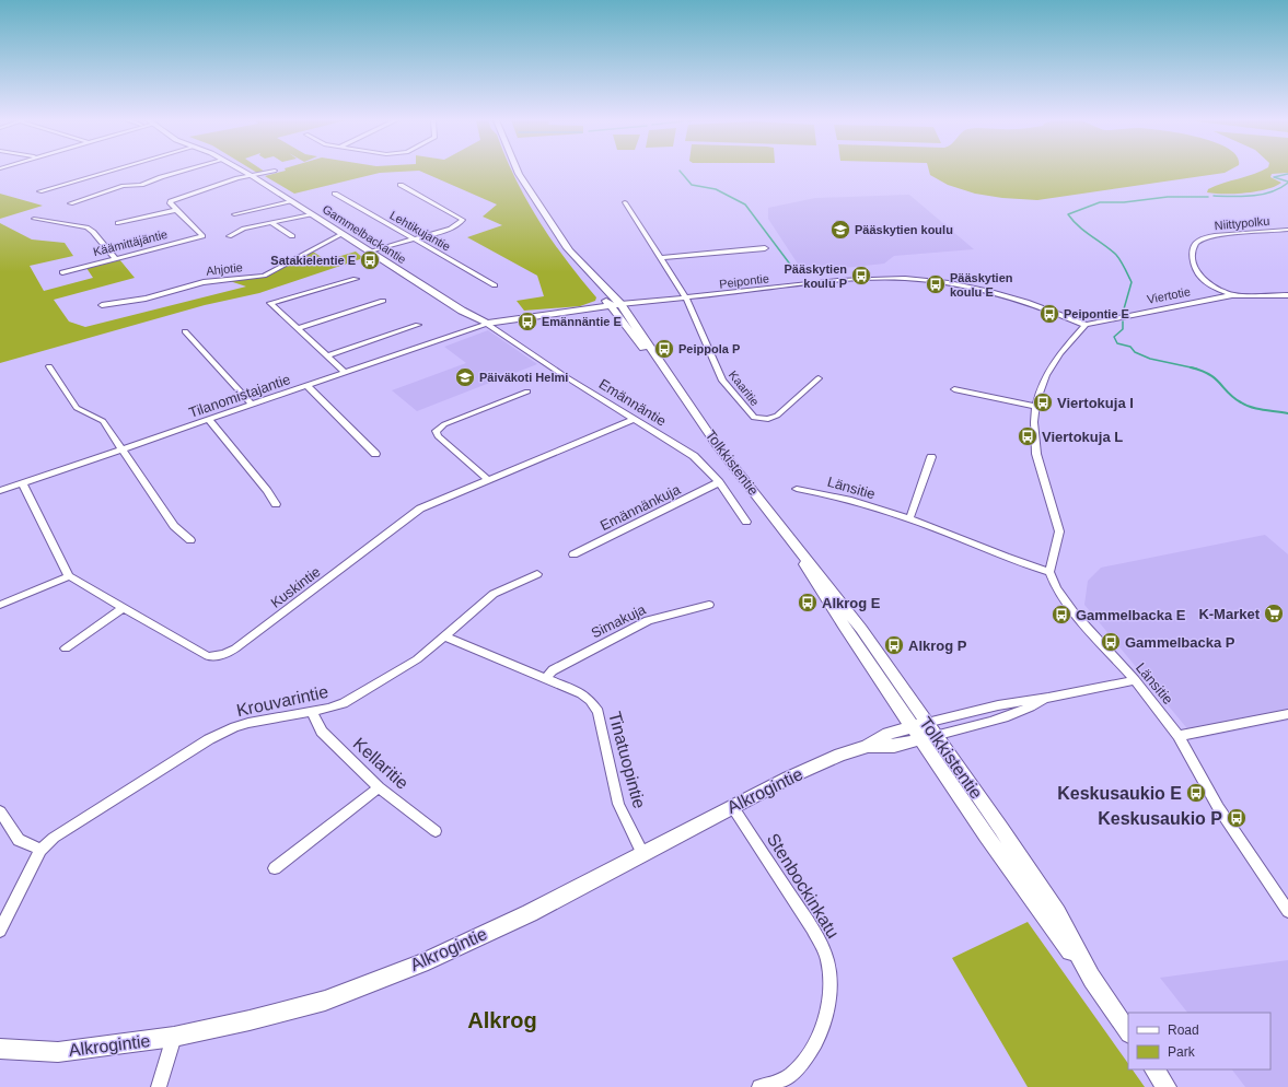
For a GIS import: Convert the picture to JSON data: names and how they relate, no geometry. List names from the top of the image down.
{
  "streets": {
    "street": [
      "Niittypolku",
      "Lehtikujantie",
      "Gammelbackantie",
      "Käämittäjäntie",
      "Ahjotie",
      "Peipontie",
      "Viertotie",
      "Kaaritie",
      "Tilanomistajantie",
      "Emännäntie",
      "Tolkkistentie",
      "Länsitie",
      "Emännänkuja",
      "Kuskintie",
      "Simakuja",
      "Krouvarintie",
      "Tinatuopintie",
      "Kellaritie",
      "Alkrogintie",
      "Stenbockinkatu"
    ]
  },
  "crossings": [
    ["Niittypolku", "Viertotie"],
    ["Gammelbackantie", "Ahjotie"],
    ["Gammelbackantie", "Tilanomistajantie"],
    ["Gammelbackantie", "Emännäntie"],
    ["Peipontie", "Viertotie"],
    ["Peipontie", "Kaaritie"],
    ["Peipontie", "Tolkkistentie"],
    ["Tilanomistajantie", "Emännäntie"],
    ["Emännäntie", "Emännänkuja"],
    ["Emännäntie", "Kuskintie"],
    ["Tolkkistentie", "Alkrogintie"],
    ["Simakuja", "Tinatuopintie"],
    ["Krouvarintie", "Tinatuopintie"],
    ["Krouvarintie", "Kellaritie"],
    ["Tinatuopintie", "Alkrogintie"],
    ["Alkrogintie", "Stenbockinkatu"]
  ],
  "districts": ["Alkrog"],
  "places": {
    "school or university": ["Pääskytien koulu", "Päiväkoti Helmi"],
    "bus stop": [
      "Satakielentie E",
      "Pääskytien koulu P",
      "Pääskytien koulu E",
      "Peipontie E",
      "Emännäntie E",
      "Peippola P",
      "Viertokuja I",
      "Viertokuja L",
      "Alkrog E",
      "Gammelbacka E",
      "Gammelbacka P",
      "Alkrog P",
      "Keskusaukio E",
      "Keskusaukio P"
    ],
    "supermarket": ["K-Market"]
  },
  "legend": ["Road", "Park"]
}
